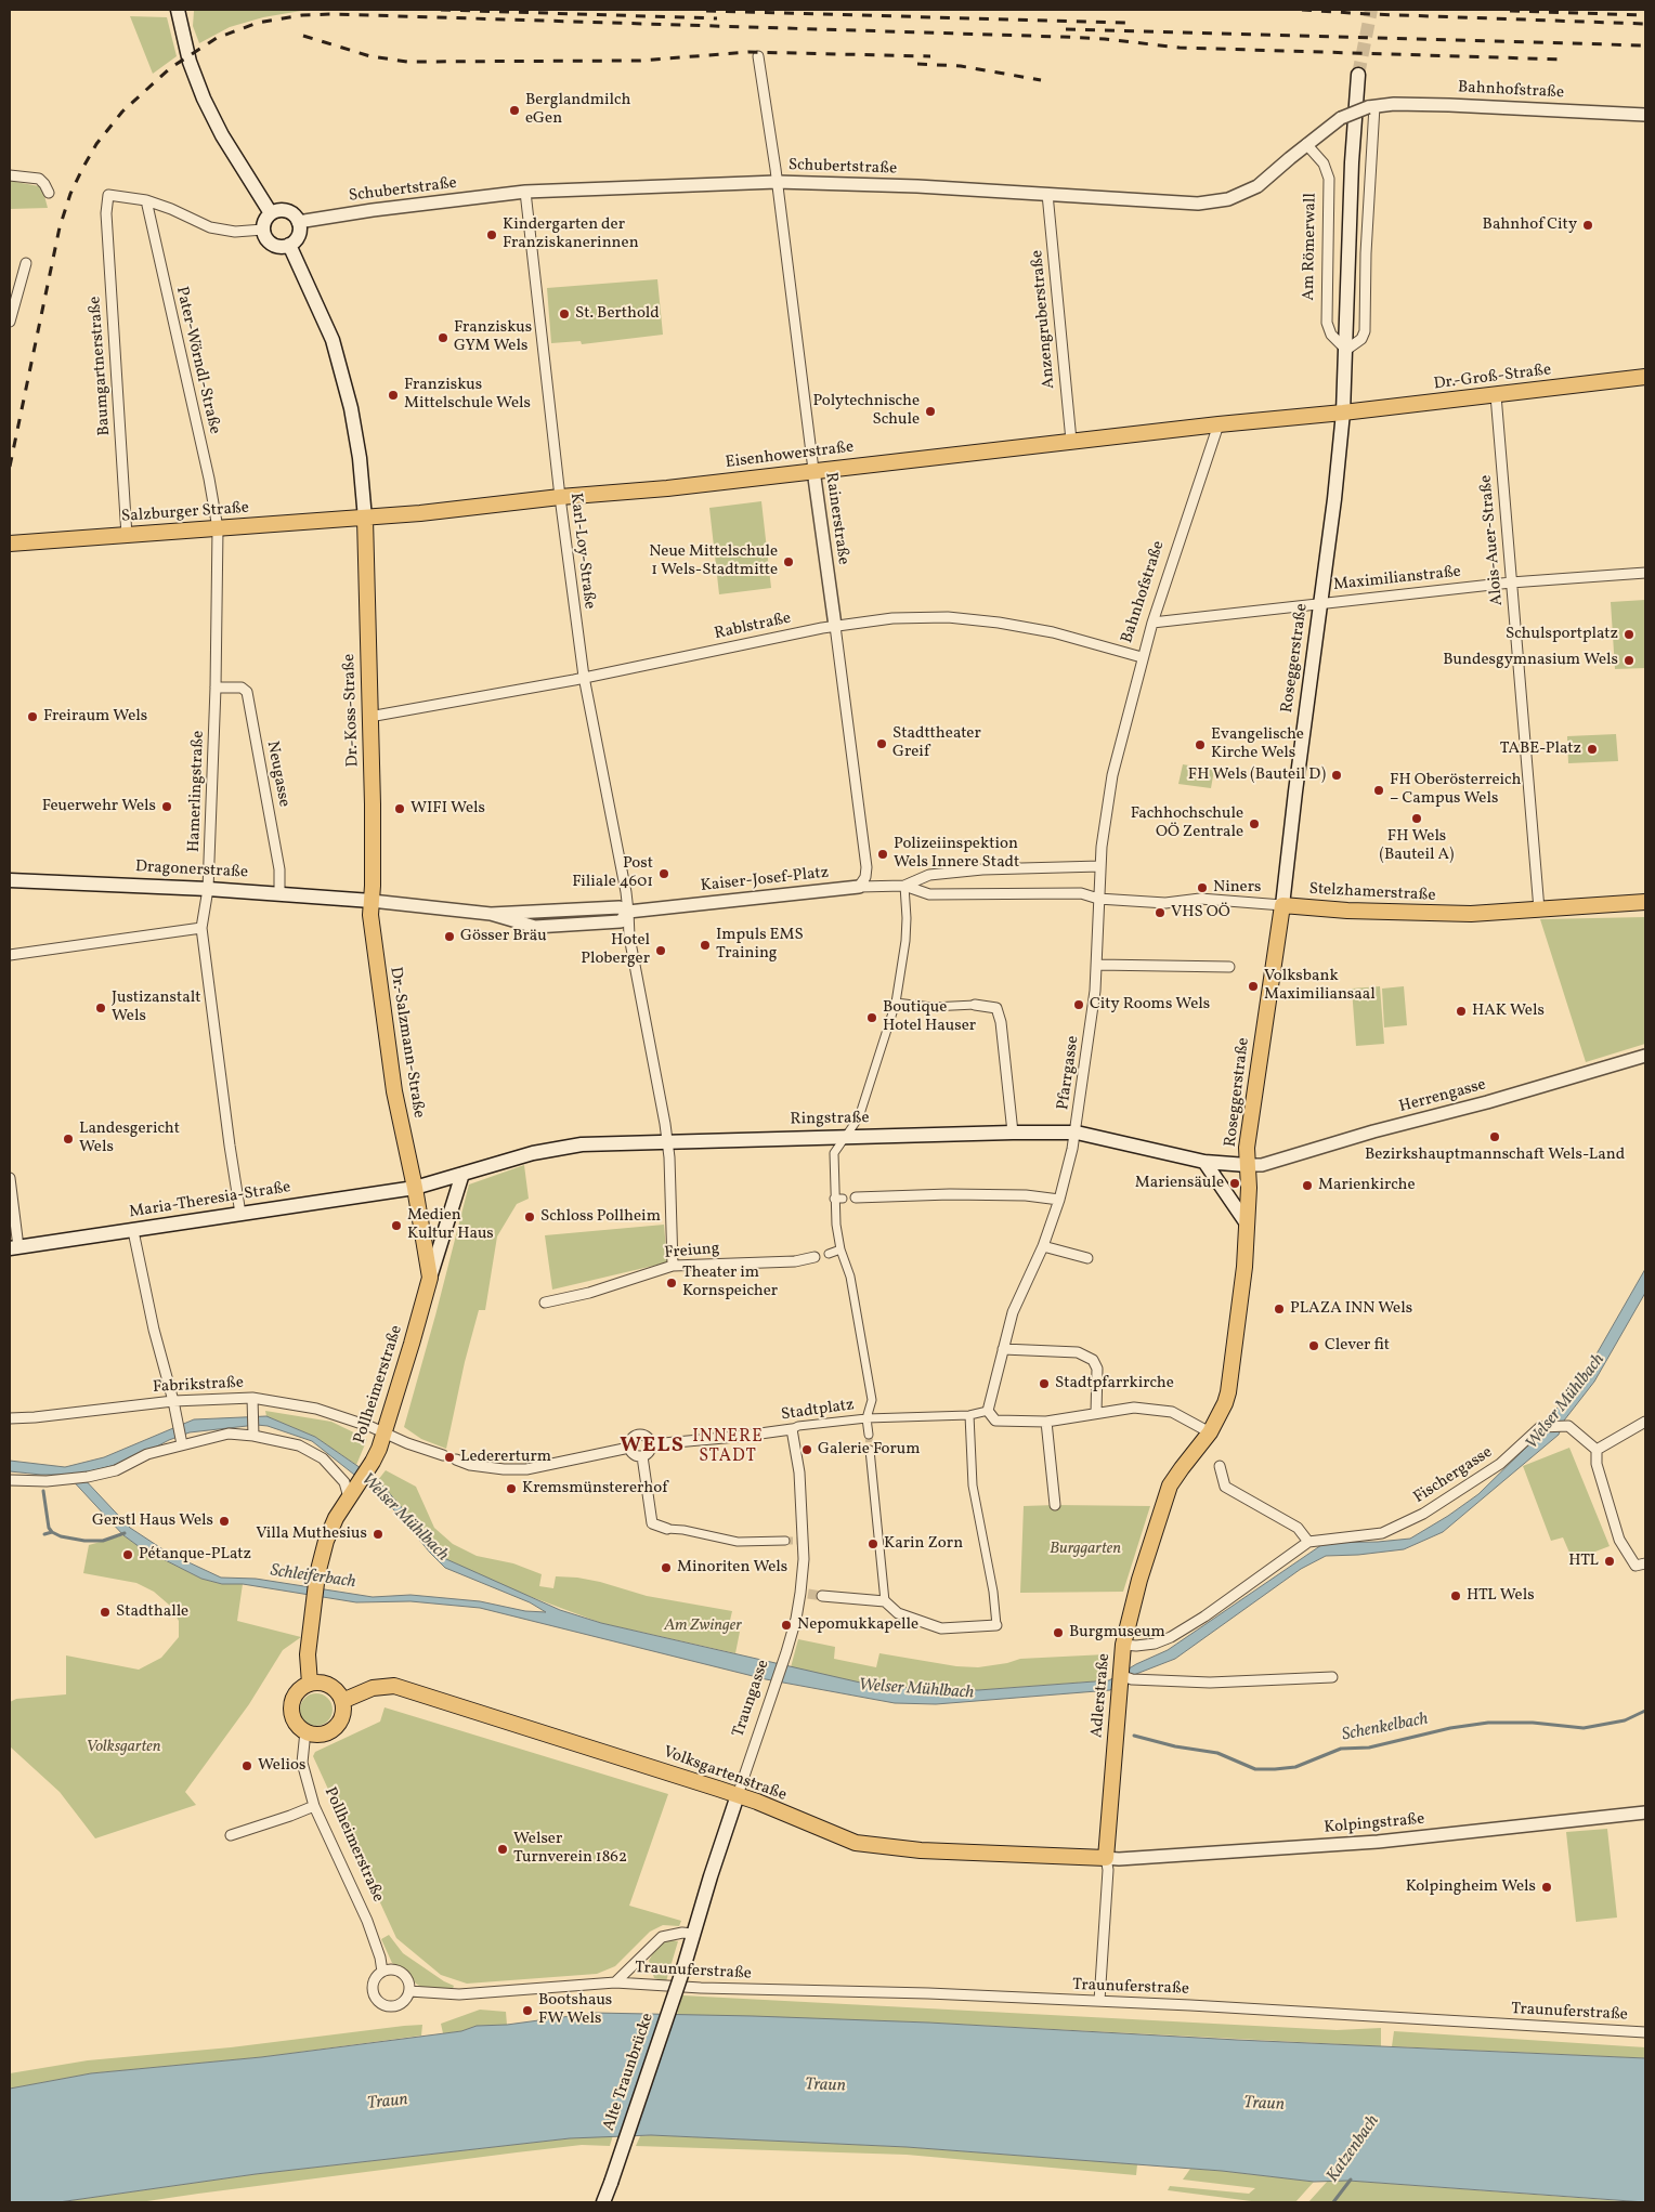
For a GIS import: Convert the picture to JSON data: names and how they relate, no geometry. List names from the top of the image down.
{
  "streets": {
    "main road": [
      "Dr.-Groß-Straße",
      "Eisenhowerstraße",
      "Salzburger Straße",
      "Roseggerstraße",
      "Dr.-Koss-Straße",
      "Dragonerstraße",
      "Stelzhamerstraße",
      "Dr.-Salzmann-Straße",
      "Ringstraße",
      "Maria-Theresia-Straße",
      "Pollheimerstraße",
      "Adlerstraße",
      "Traungasse",
      "Volksgartenstraße",
      "Alte Traunbrücke"
    ],
    "street": [
      "Bahnhofstraße",
      "Schubertstraße",
      "Am Römerwall",
      "Anzengruberstraße",
      "Pater-Wörndl-Straße",
      "Baumgartnerstraße",
      "Rainerstraße",
      "Alois-Auer-Straße",
      "Karl-Loy-Straße",
      "Maximilianstraße",
      "Rablstraße",
      "Neugasse",
      "Hamerlingstraße",
      "Kaiser-Josef-Platz",
      "Pfarrgasse",
      "Herrengasse",
      "Freiung",
      "Fabrikstraße",
      "Stadtplatz",
      "Fischergasse",
      "Kolpingstraße",
      "Traunuferstraße"
    ]
  },
  "crossings": [
    ["Bahnhofstraße", "Schubertstraße"],
    ["Bahnhofstraße", "Eisenhowerstraße"],
    ["Bahnhofstraße", "Maximilianstraße"],
    ["Bahnhofstraße", "Rablstraße"],
    ["Bahnhofstraße", "Kaiser-Josef-Platz"],
    ["Bahnhofstraße", "Stelzhamerstraße"],
    ["Bahnhofstraße", "Pfarrgasse"],
    ["Schubertstraße", "Am Römerwall"],
    ["Schubertstraße", "Anzengruberstraße"],
    ["Schubertstraße", "Rainerstraße"],
    ["Schubertstraße", "Karl-Loy-Straße"],
    ["Anzengruberstraße", "Eisenhowerstraße"],
    ["Pater-Wörndl-Straße", "Baumgartnerstraße"],
    ["Pater-Wörndl-Straße", "Salzburger Straße"],
    ["Pater-Wörndl-Straße", "Hamerlingstraße"],
    ["Baumgartnerstraße", "Salzburger Straße"],
    ["Dr.-Groß-Straße", "Alois-Auer-Straße"],
    ["Dr.-Groß-Straße", "Roseggerstraße"],
    ["Eisenhowerstraße", "Salzburger Straße"],
    ["Eisenhowerstraße", "Rainerstraße"],
    ["Eisenhowerstraße", "Karl-Loy-Straße"],
    ["Eisenhowerstraße", "Dr.-Koss-Straße"],
    ["Salzburger Straße", "Dr.-Koss-Straße"],
    ["Salzburger Straße", "Hamerlingstraße"],
    ["Rainerstraße", "Rablstraße"],
    ["Rainerstraße", "Kaiser-Josef-Platz"],
    ["Alois-Auer-Straße", "Maximilianstraße"],
    ["Alois-Auer-Straße", "Stelzhamerstraße"],
    ["Karl-Loy-Straße", "Rablstraße"],
    ["Karl-Loy-Straße", "Kaiser-Josef-Platz"],
    ["Karl-Loy-Straße", "Ringstraße"],
    ["Karl-Loy-Straße", "Freiung"],
    ["Maximilianstraße", "Roseggerstraße"],
    ["Rablstraße", "Dr.-Koss-Straße"],
    ["Roseggerstraße", "Stelzhamerstraße"],
    ["Roseggerstraße", "Herrengasse"],
    ["Roseggerstraße", "Ringstraße"],
    ["Roseggerstraße", "Adlerstraße"],
    ["Dr.-Koss-Straße", "Dragonerstraße"],
    ["Dr.-Koss-Straße", "Kaiser-Josef-Platz"],
    ["Dr.-Koss-Straße", "Dr.-Salzmann-Straße"],
    ["Neugasse", "Hamerlingstraße"],
    ["Neugasse", "Dragonerstraße"],
    ["Hamerlingstraße", "Dragonerstraße"],
    ["Hamerlingstraße", "Maria-Theresia-Straße"],
    ["Dragonerstraße", "Kaiser-Josef-Platz"],
    ["Dragonerstraße", "Dr.-Salzmann-Straße"],
    ["Kaiser-Josef-Platz", "Stelzhamerstraße"],
    ["Kaiser-Josef-Platz", "Dr.-Salzmann-Straße"],
    ["Kaiser-Josef-Platz", "Pfarrgasse"],
    ["Stelzhamerstraße", "Pfarrgasse"],
    ["Dr.-Salzmann-Straße", "Ringstraße"],
    ["Dr.-Salzmann-Straße", "Maria-Theresia-Straße"],
    ["Dr.-Salzmann-Straße", "Pollheimerstraße"],
    ["Pfarrgasse", "Ringstraße"],
    ["Pfarrgasse", "Stadtplatz"],
    ["Herrengasse", "Ringstraße"],
    ["Herrengasse", "Adlerstraße"],
    ["Ringstraße", "Maria-Theresia-Straße"],
    ["Ringstraße", "Pollheimerstraße"],
    ["Ringstraße", "Adlerstraße"],
    ["Maria-Theresia-Straße", "Pollheimerstraße"],
    ["Pollheimerstraße", "Fabrikstraße"],
    ["Pollheimerstraße", "Volksgartenstraße"],
    ["Pollheimerstraße", "Traunuferstraße"],
    ["Stadtplatz", "Traungasse"],
    ["Fischergasse", "Adlerstraße"],
    ["Adlerstraße", "Volksgartenstraße"],
    ["Adlerstraße", "Kolpingstraße"],
    ["Adlerstraße", "Traunuferstraße"],
    ["Traungasse", "Volksgartenstraße"],
    ["Traungasse", "Traunuferstraße"],
    ["Traungasse", "Alte Traunbrücke"],
    ["Volksgartenstraße", "Kolpingstraße"]
  ],
  "districts": ["INNERE STADT", "WELS"],
  "water": [
    "Welser Mühlbach",
    "Schleiferbach",
    "Schenkelbach",
    "Traun",
    "Katzenbach"
  ],
  "parks": ["Burggarten", "Am Zwinger", "Volksgarten"],
  "places": [
    "Berglandmilch eGen",
    "Bahnhof City",
    "Kindergarten der Franziskanerinnen",
    "St. Berthold",
    "Franziskus GYM Wels",
    "Franziskus Mittelschule Wels",
    "Polytechnische Schule",
    "Neue Mittelschule 1 Wels-Stadtmitte",
    "Schulsportplatz",
    "Bundesgymnasium Wels",
    "Freiraum Wels",
    "Stadttheater Greif",
    "Evangelische Kirche Wels",
    "TABE-Platz",
    "FH Wels (Bauteil D)",
    "FH Oberösterreich – Campus Wels",
    "Feuerwehr Wels",
    "WIFI Wels",
    "FH Wels (Bauteil A)",
    "Fachhochschule OÖ Zentrale",
    "Polizeiinspektion Wels Innere Stadt",
    "Post Filiale 4601",
    "Niners",
    "VHS OÖ",
    "Gösser Bräu",
    "Impuls EMS Training",
    "Hotel Ploberger",
    "Volksbank Maximiliansaal",
    "City Rooms Wels",
    "Justizanstalt Wels",
    "HAK Wels",
    "Boutique Hotel Hauser",
    "Bezirkshauptmannschaft Wels-Land",
    "Landesgericht Wels",
    "Mariensäule",
    "Marienkirche",
    "Schloss Pollheim",
    "Medien Kultur Haus",
    "Theater im Kornspeicher",
    "PLAZA INN Wels",
    "Clever fit",
    "Stadtpfarrkirche",
    "Galerie Forum",
    "Ledererturm",
    "Kremsmünstererhof",
    "Gerstl Haus Wels",
    "Villa Muthesius",
    "Karin Zorn",
    "Pétanque-PLatz",
    "HTL",
    "Minoriten Wels",
    "HTL Wels",
    "Stadthalle",
    "Nepomukkapelle",
    "Burgmuseum",
    "Welios",
    "Welser Turnverein 1862",
    "Kolpingheim Wels",
    "Bootshaus FW Wels"
  ]
}
